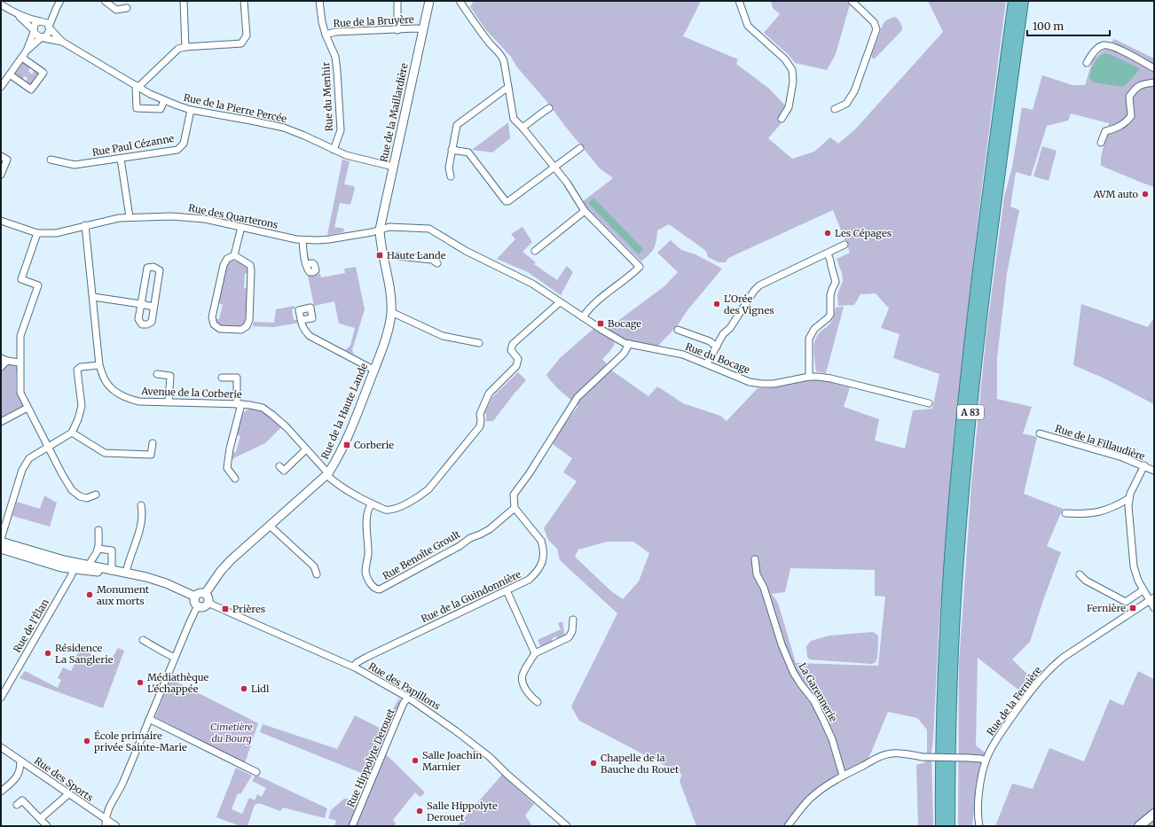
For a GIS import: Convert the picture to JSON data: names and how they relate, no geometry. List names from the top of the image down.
{
  "streets": {
    "highway": ["A 83"],
    "street": [
      "Rue de la Bruyère",
      "Rue du Menhir",
      "Rue de la Pierre Percée",
      "Rue de la Maillardière",
      "Rue Paul Cézanne",
      "Rue des Quarterons",
      "Rue du Bocage",
      "Avenue de la Corberie",
      "Rue de la Haute Lande",
      "Rue de la Fillaudière",
      "Rue Benoîte Groult",
      "Rue de la Guindonnière",
      "Rue de l'Élan",
      "Rue des Papillons",
      "La Garennerie",
      "Rue de la Fernière",
      "Rue Hippolyte Derouet",
      "Rue des Sports"
    ]
  },
  "crossings": [
    ["Rue de la Bruyère", "Rue du Menhir"],
    ["Rue de la Bruyère", "Rue de la Maillardière"],
    ["Rue du Menhir", "Rue de la Pierre Percée"],
    ["Rue de la Pierre Percée", "Rue de la Maillardière"],
    ["Rue de la Pierre Percée", "Rue Paul Cézanne"],
    ["Rue de la Maillardière", "Rue des Quarterons"],
    ["Rue de la Maillardière", "Rue du Bocage"],
    ["Rue de la Maillardière", "Rue de la Haute Lande"],
    ["Rue des Quarterons", "Rue du Bocage"],
    ["Rue des Quarterons", "Avenue de la Corberie"],
    ["Rue des Quarterons", "Rue de la Haute Lande"],
    ["Rue du Bocage", "Avenue de la Corberie"],
    ["Rue du Bocage", "Rue de la Haute Lande"],
    ["Avenue de la Corberie", "Rue de la Haute Lande"],
    ["Avenue de la Corberie", "Rue Benoîte Groult"],
    ["Rue de la Haute Lande", "Rue des Papillons"],
    ["Rue Benoîte Groult", "Rue de la Guindonnière"],
    ["Rue de la Guindonnière", "Rue des Papillons"],
    ["Rue des Papillons", "Rue Hippolyte Derouet"]
  ],
  "parks": ["Cimetière du Bourg"],
  "places": {
    "other": [
      "AVM auto",
      "Les Cépages",
      "L'Orée des Vignes",
      "Monument aux morts",
      "Résidence La Sanglerie",
      "Médiathèque L'échappée",
      "Lidl",
      "École primaire privée Sainte-Marie",
      "Salle Joachin Marnier",
      "Chapelle de la Bauche du Rouet",
      "Salle Hippolyte Derouet"
    ],
    "transit": [
      "Haute Lande",
      "Bocage",
      "Corberie",
      "Fernière",
      "Prières"
    ]
  },
  "scale_bar": "100 m"
}
